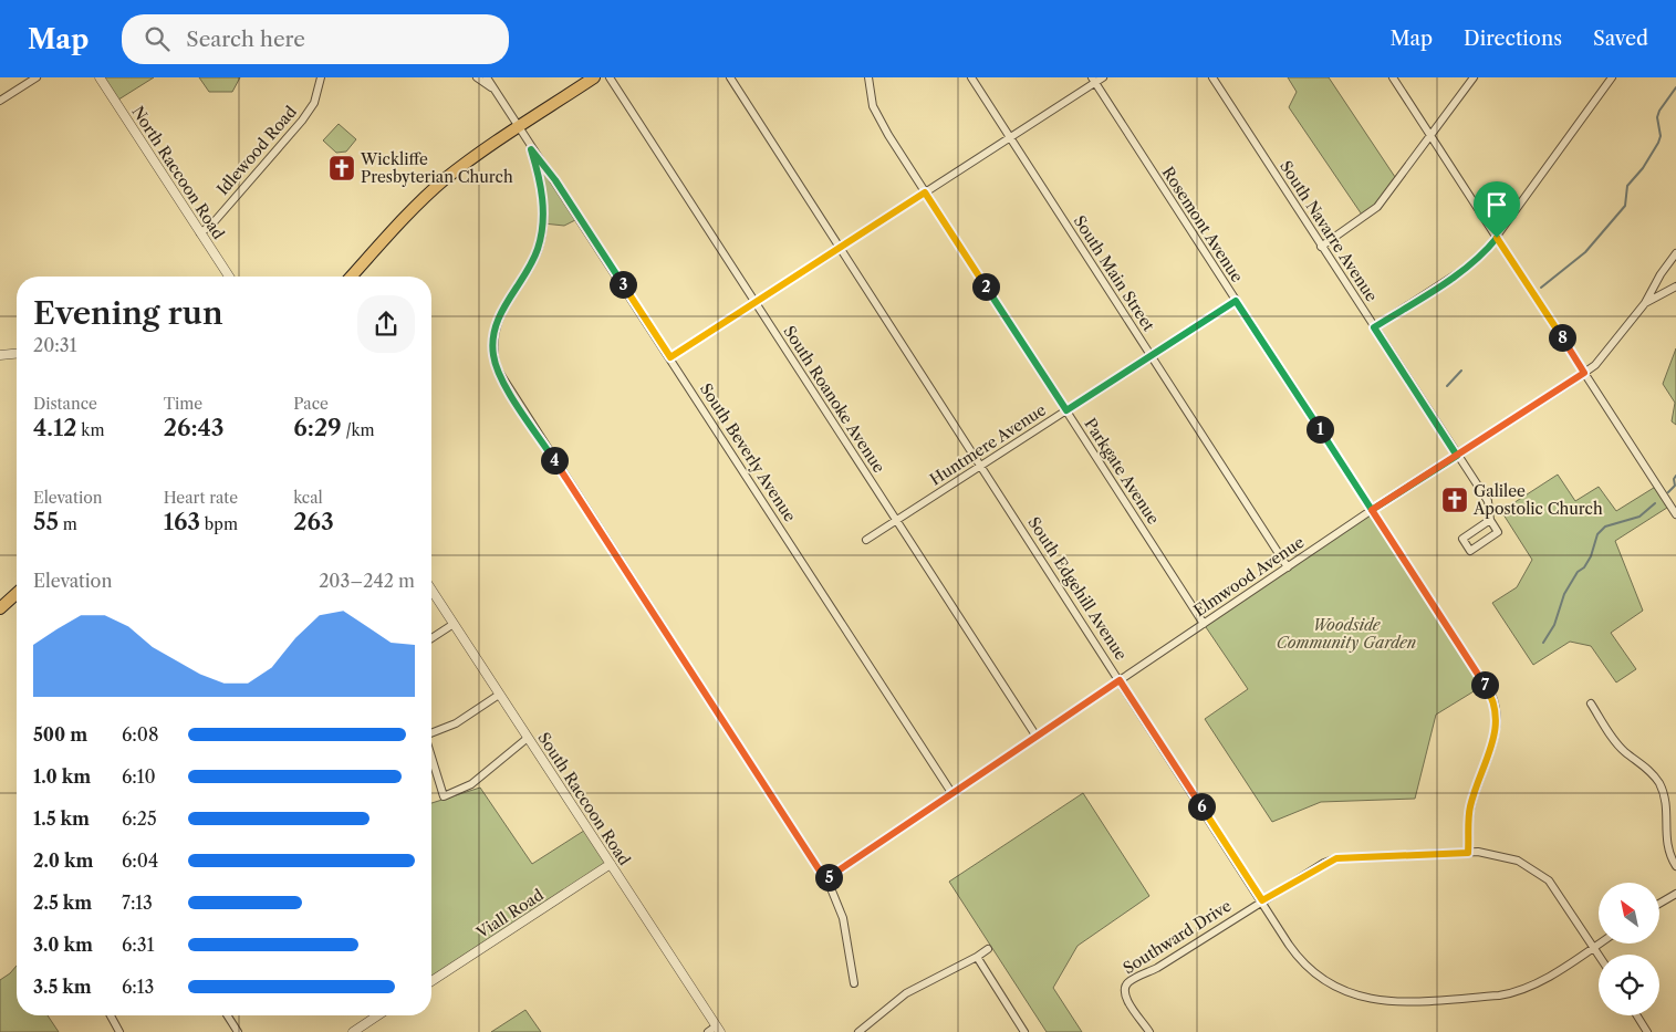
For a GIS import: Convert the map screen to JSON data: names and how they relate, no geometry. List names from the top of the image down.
{
  "streets": {
    "street": [
      "Idlewood Road",
      "North Raccoon Road",
      "Rosemont Avenue",
      "South Navarre Avenue",
      "South Main Street",
      "South Roanoke Avenue",
      "Huntmere Avenue",
      "South Beverly Avenue",
      "Parkgate Avenue",
      "Elmwood Avenue",
      "South Edgehill Avenue",
      "South Raccoon Road",
      "Viall Road",
      "Southward Drive"
    ]
  },
  "crossings": [
    ["Idlewood Road", "North Raccoon Road"],
    ["Rosemont Avenue", "Huntmere Avenue"],
    ["Rosemont Avenue", "Elmwood Avenue"],
    ["South Navarre Avenue", "Elmwood Avenue"],
    ["South Main Street", "Huntmere Avenue"],
    ["South Main Street", "Elmwood Avenue"],
    ["South Roanoke Avenue", "Huntmere Avenue"],
    ["South Roanoke Avenue", "Elmwood Avenue"],
    ["Huntmere Avenue", "Parkgate Avenue"],
    ["Huntmere Avenue", "South Edgehill Avenue"],
    ["South Beverly Avenue", "Elmwood Avenue"],
    ["Parkgate Avenue", "Elmwood Avenue"],
    ["Elmwood Avenue", "South Edgehill Avenue"],
    ["South Edgehill Avenue", "Southward Drive"],
    ["South Raccoon Road", "Viall Road"]
  ],
  "parks": ["Woodside Community Garden"],
  "places": {
    "church": ["Wickliffe Presbyterian Church", "Galilee Apostolic Church"]
  },
  "north": "top left",
  "page": {
    "header": "Map",
    "search": "Search here",
    "nav": ["Map", "Directions", "Saved"],
    "pins": [
      "3",
      "2",
      "8",
      "1",
      "4",
      "7",
      "6",
      "5"
    ],
    "heading": ["Evening run", "20:31"],
    "stats": [
      ["Distance", "4.12 km"],
      ["Time", "26:43"],
      ["Pace", "6:29 /km"],
      ["Elevation", "55 m"],
      ["Heart rate", "163 bpm"],
      ["kcal", "263"]
    ],
    "chart": ["Elevation", "203–242 m"],
    "list": [
      {
        "name": "500 m",
        "note": "6:08"
      },
      {
        "name": "1.0 km",
        "note": "6:10"
      },
      {
        "name": "1.5 km",
        "note": "6:25"
      },
      {
        "name": "2.0 km",
        "note": "6:04"
      },
      {
        "name": "2.5 km",
        "note": "7:13"
      },
      {
        "name": "3.0 km",
        "note": "6:31"
      },
      {
        "name": "3.5 km",
        "note": "6:13"
      }
    ]
  }
}
